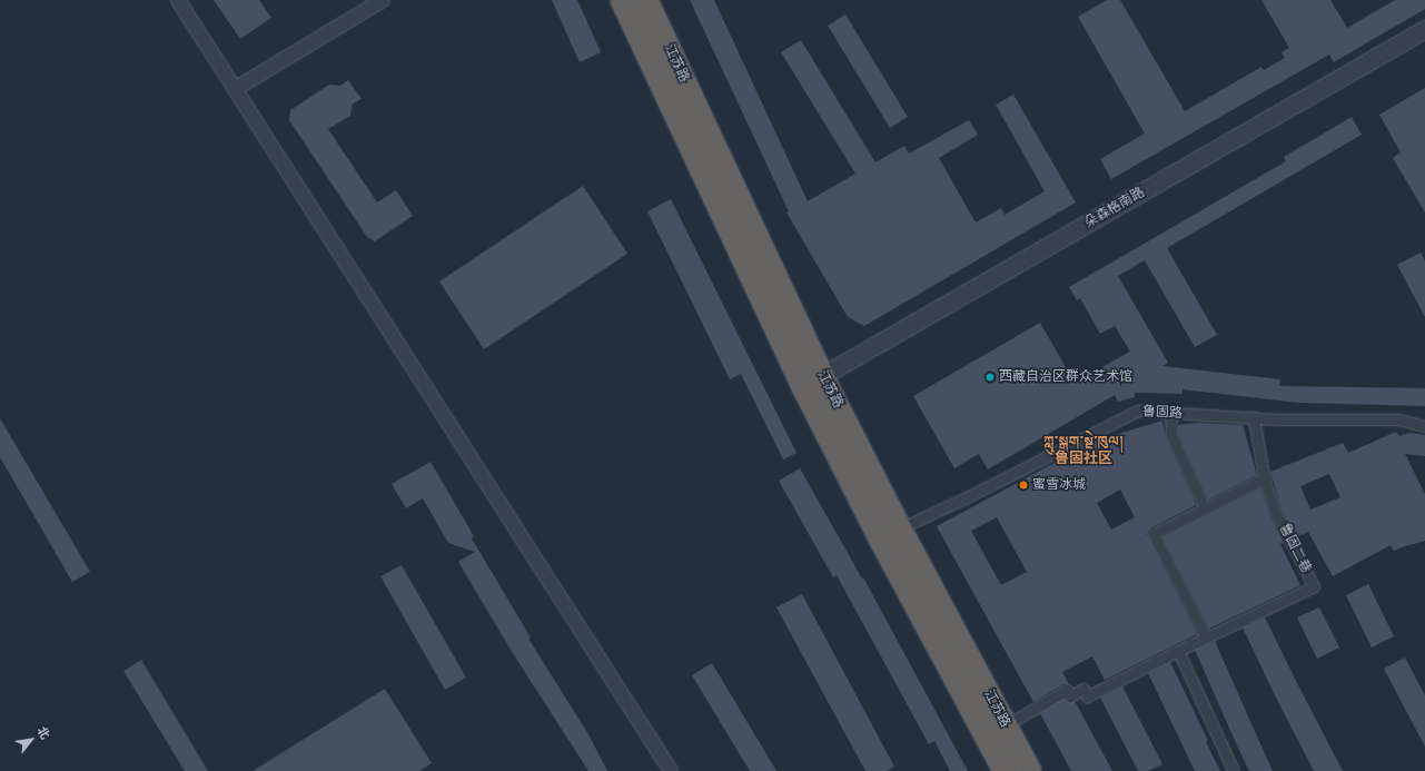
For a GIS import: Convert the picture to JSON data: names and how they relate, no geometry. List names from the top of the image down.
{
  "streets": {
    "highway": ["江苏路"],
    "street": ["朵森格南路", "鲁固路", "鲁固二巷"]
  },
  "crossings": [
    ["江苏路", "朵森格南路"],
    ["江苏路", "鲁固路"],
    ["江苏路", "鲁固二巷"],
    ["鲁固路", "鲁固二巷"]
  ],
  "districts": ["ཀླུ་སྒུག་སྡེ་ཁུལ། 鲁固社区"],
  "places": ["西藏自治区群众艺术馆", "蜜雪冰城"],
  "north": "top right"
}
